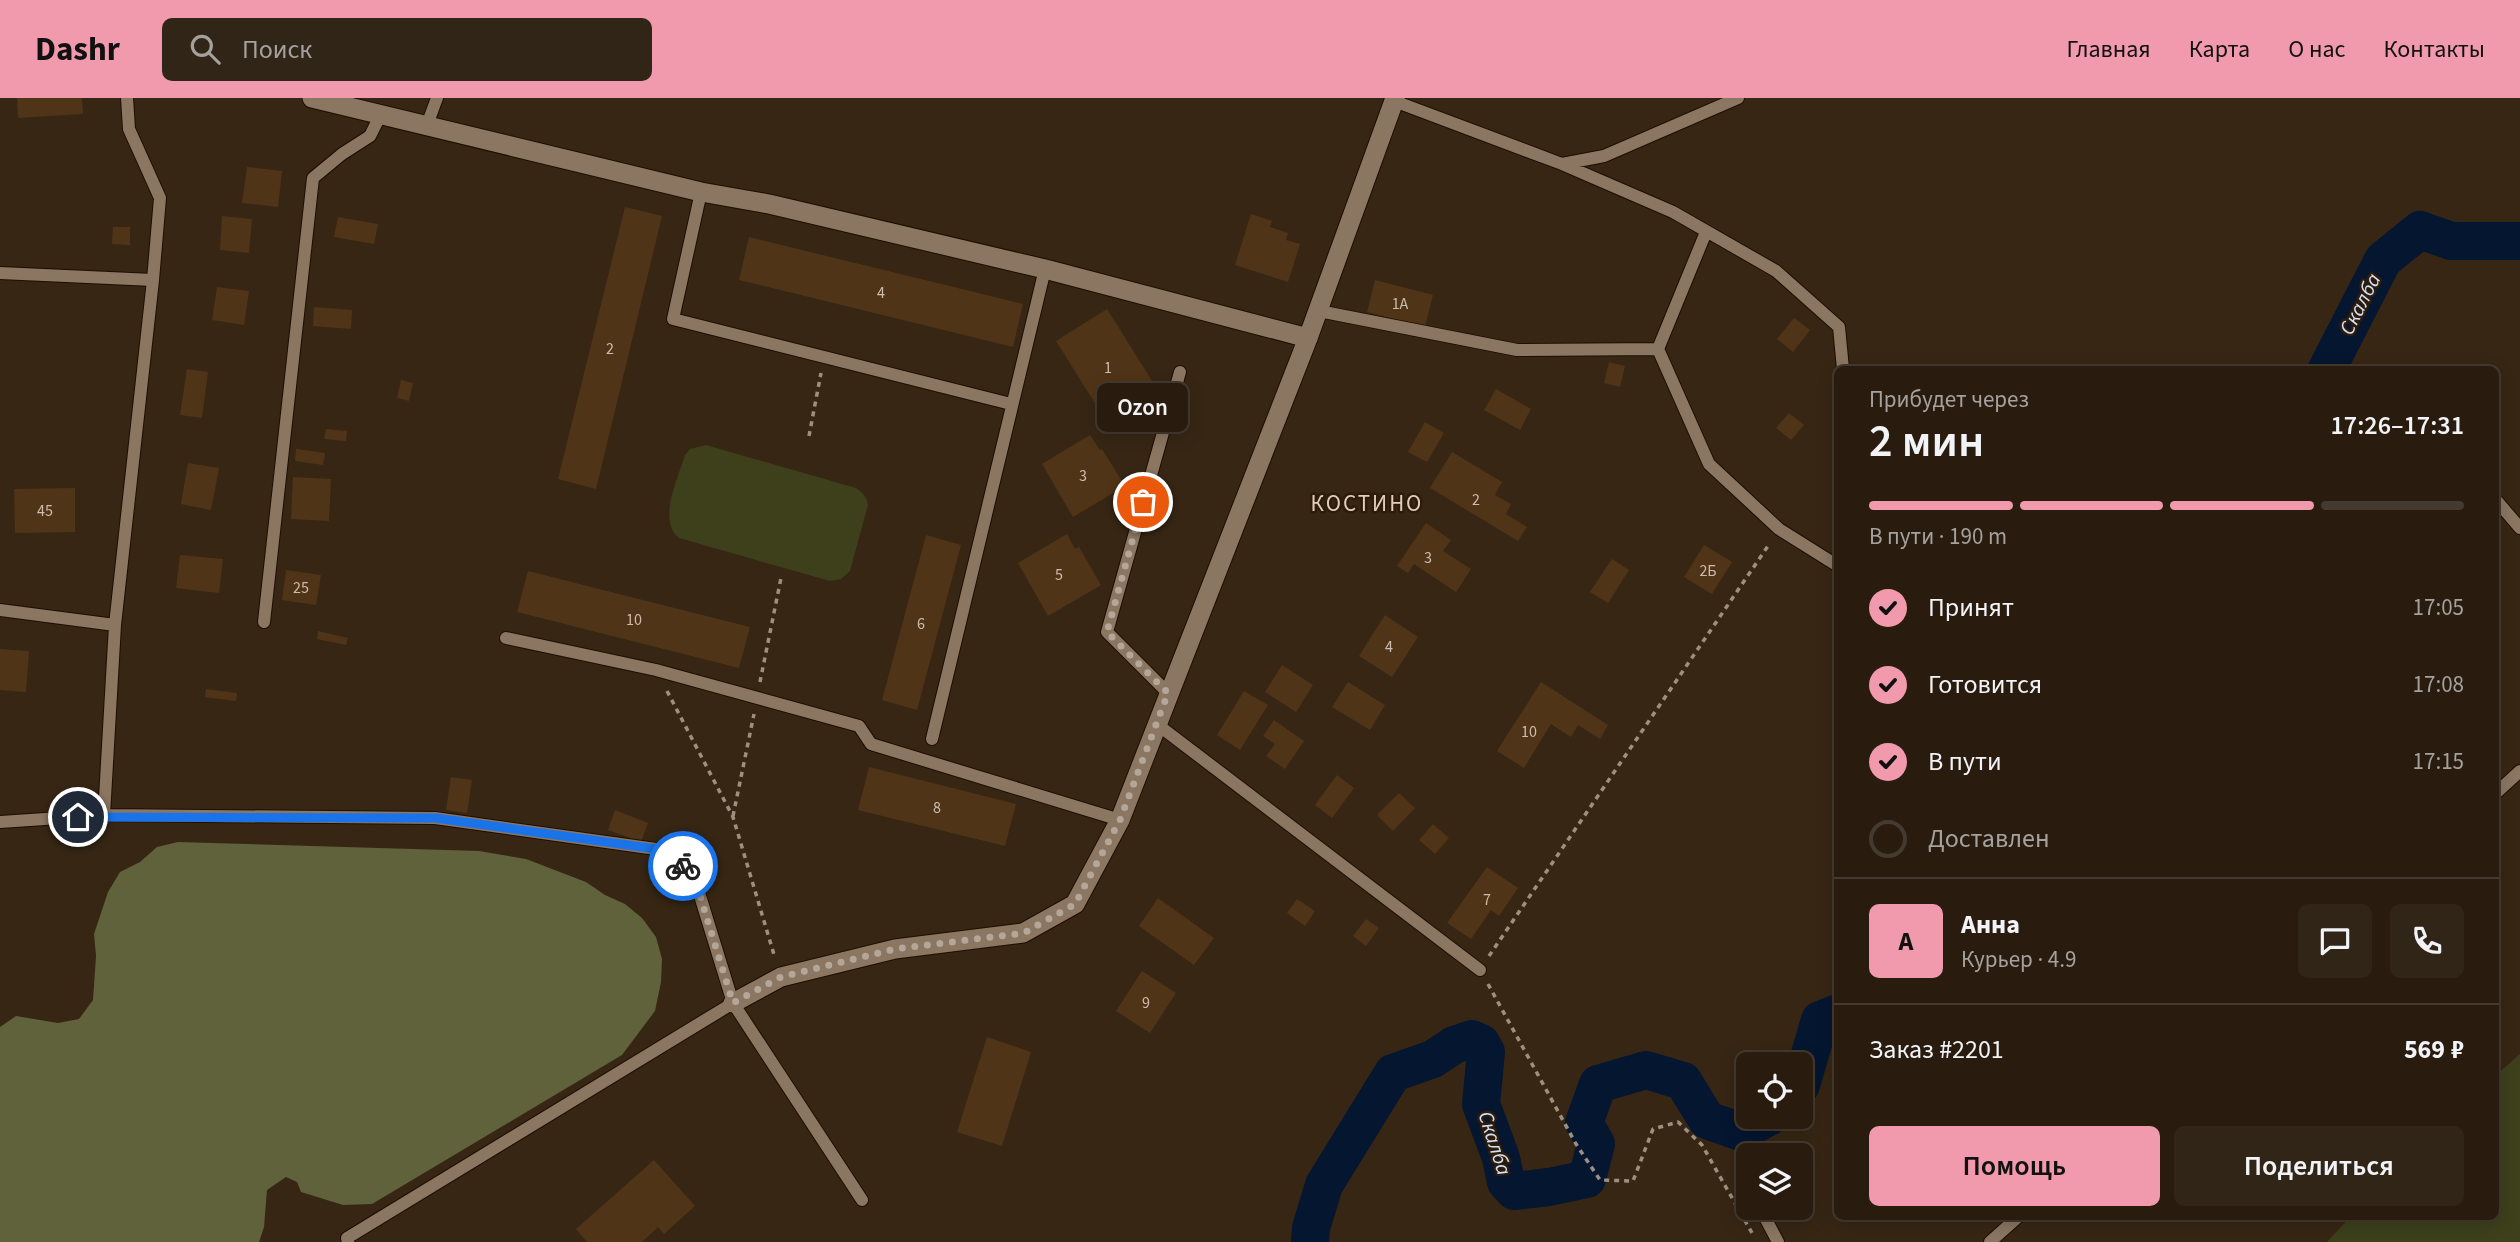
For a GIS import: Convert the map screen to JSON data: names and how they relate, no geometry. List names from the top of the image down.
{
  "districts": ["КОСТИНО"],
  "water": ["Скалба"],
  "places": ["Ozon"],
  "house_numbers": [
    "4",
    "1А",
    "2",
    "1",
    "3",
    "2",
    "45",
    "3",
    "2Б",
    "5",
    "25",
    "10",
    "6",
    "4",
    "10",
    "8",
    "7",
    "9"
  ],
  "page": {
    "header": "Dashr",
    "search": "Поиск",
    "nav": [
      "Главная",
      "Карта",
      "О нас",
      "Контакты"
    ],
    "heading": ["2 мин", "Прибудет через", "17:26–17:31"],
    "panel": [
      "Анна",
      "Курьер · 4.9",
      "Заказ #2201",
      "569 ₽"
    ],
    "bubble": "Ozon",
    "bar": "В пути · 190 m",
    "list": [
      ["Принят", "17:05"],
      ["Готовится", "17:08"],
      ["В пути", "17:15"],
      "Доставлен"
    ],
    "round": "А",
    "buttons": ["Помощь", "Поделиться"]
  }
}
